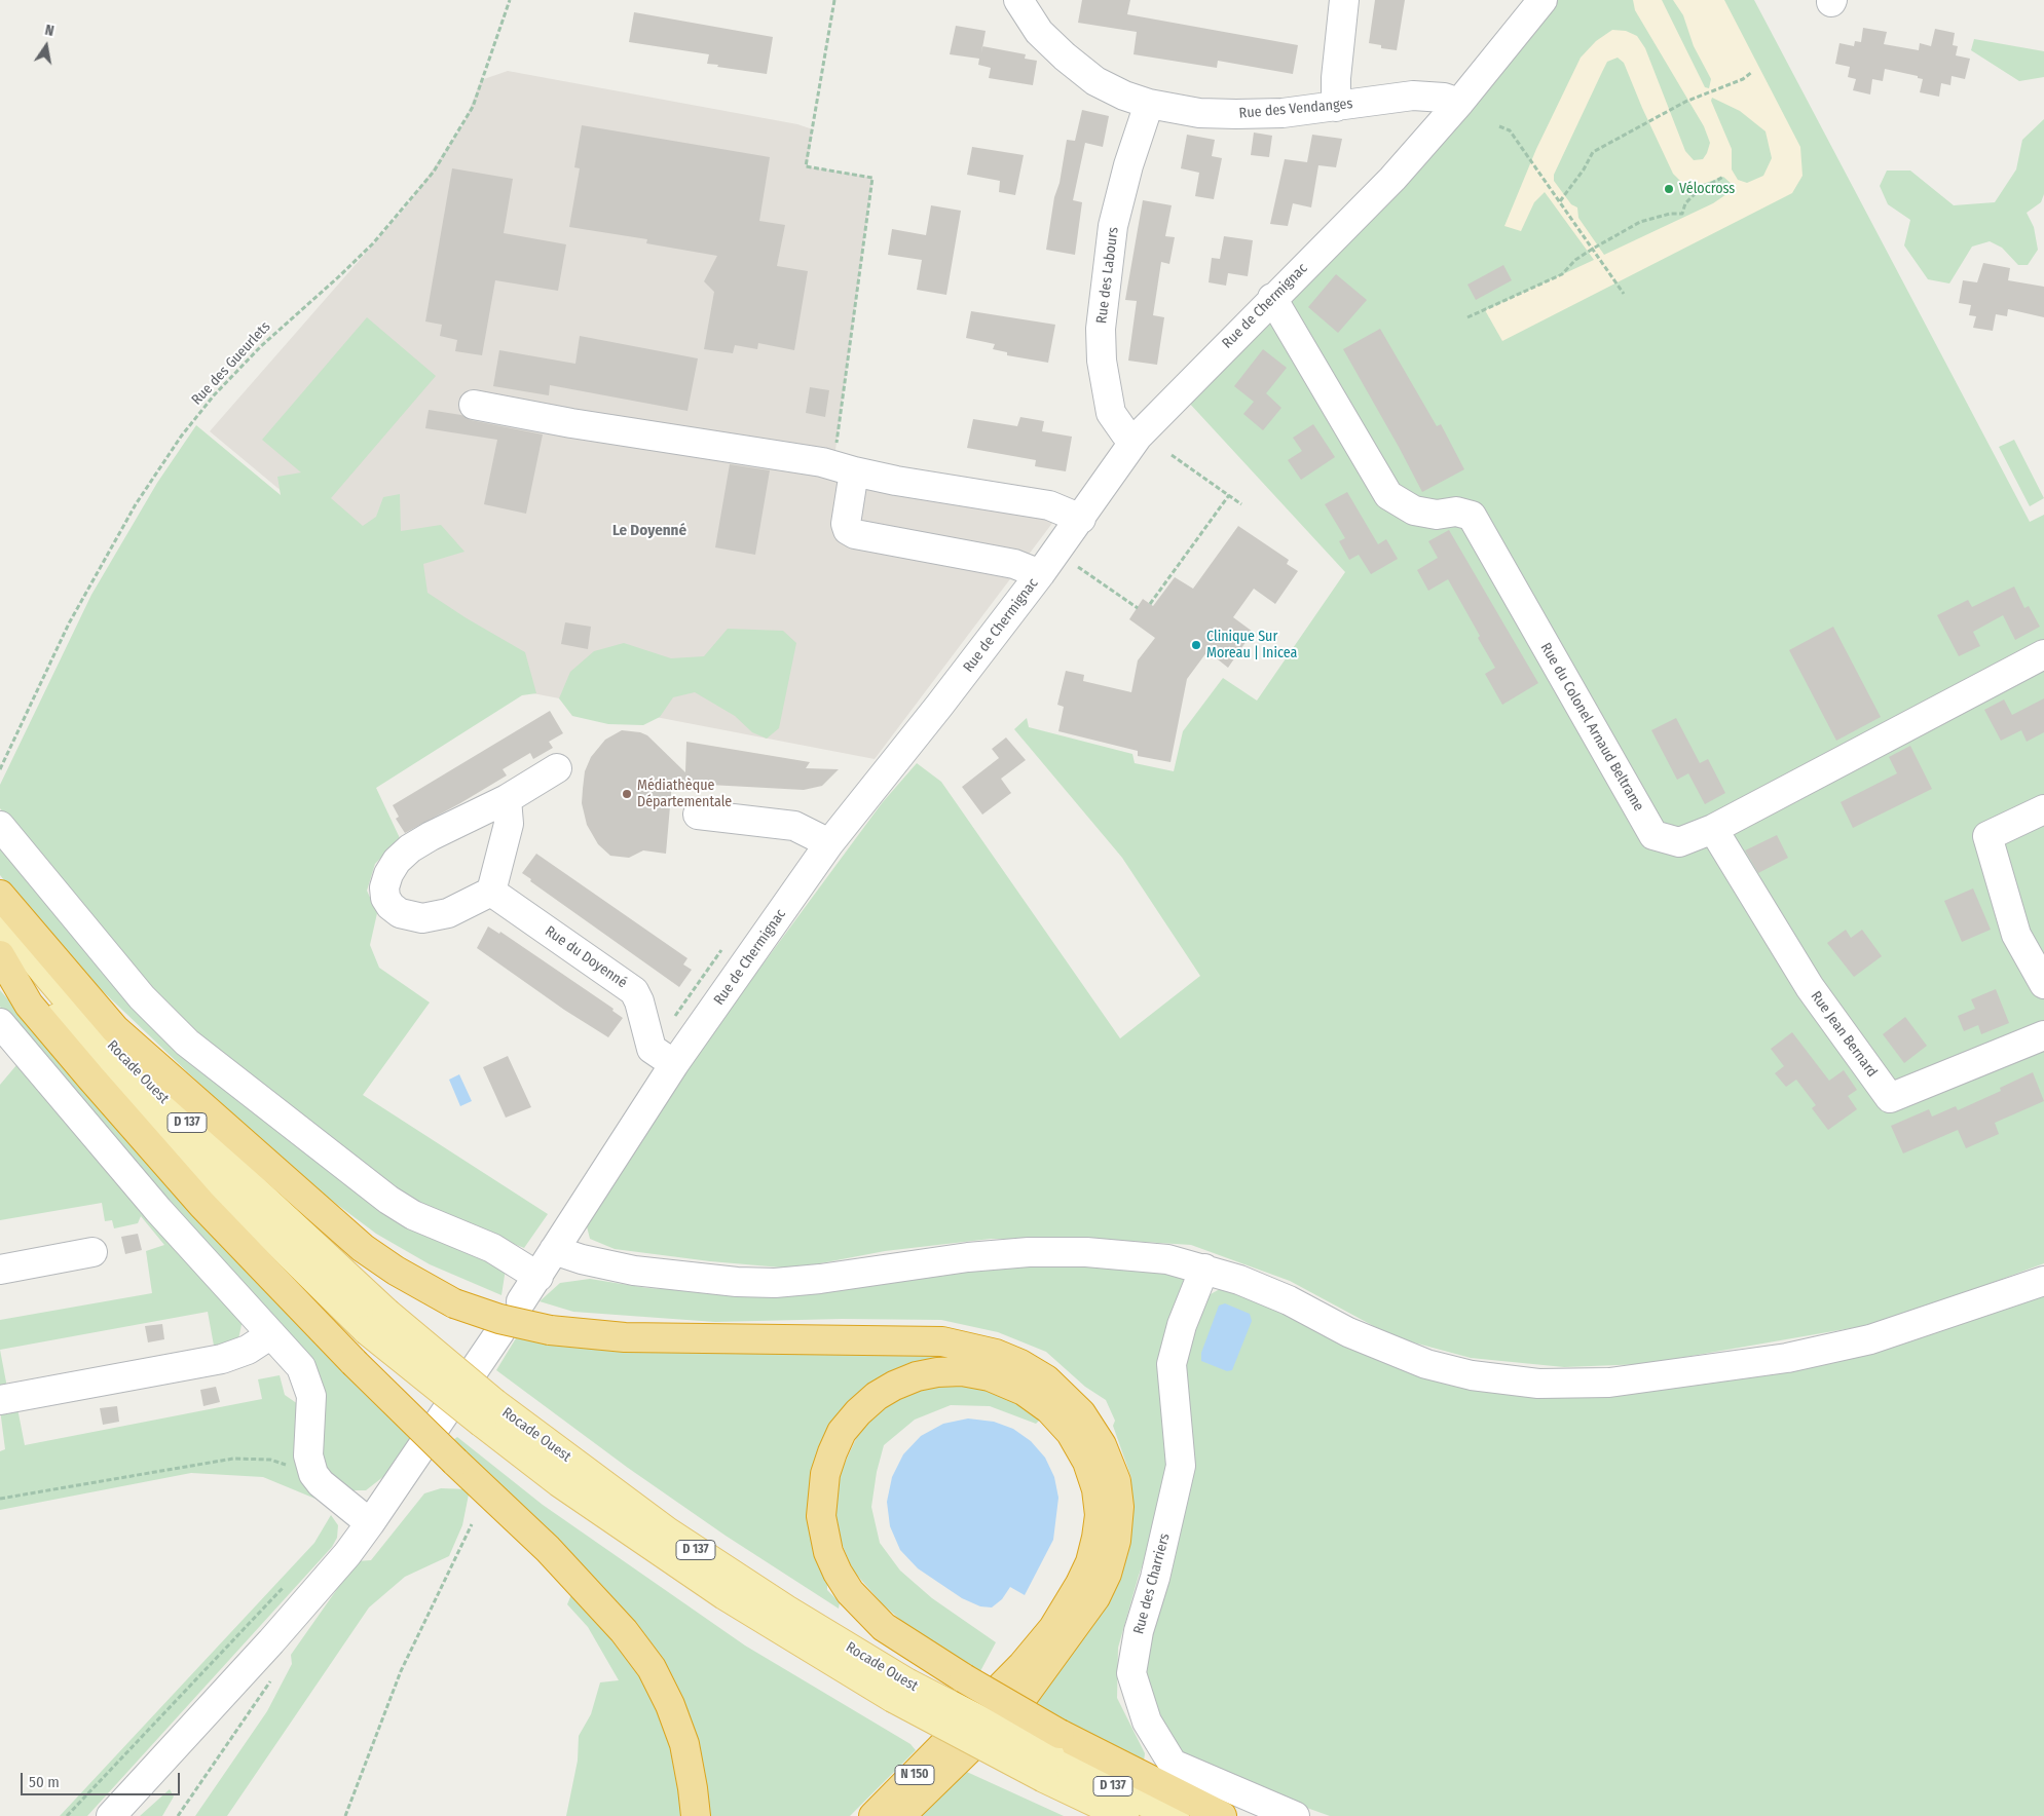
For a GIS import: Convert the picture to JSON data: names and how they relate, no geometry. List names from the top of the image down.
{
  "streets": {
    "highway": ["N 150"],
    "main road": ["Rocade Ouest", "D 137"],
    "street": [
      "Rue des Vendanges",
      "Rue des Labours",
      "Rue de Chermignac",
      "Rue du Colonel Arnaud Beltrame",
      "Rue du Doyenné",
      "Rue Jean Bernard",
      "Rue des Charriers"
    ],
    "path": ["Rue des Gueurlets"]
  },
  "crossings": [
    ["Rue des Vendanges", "Rue des Labours"],
    ["Rue des Vendanges", "Rue de Chermignac"],
    ["Rue des Labours", "Rue de Chermignac"],
    ["Rue de Chermignac", "Rue du Colonel Arnaud Beltrame"],
    ["Rue de Chermignac", "Rue du Doyenné"],
    ["Rue du Colonel Arnaud Beltrame", "Rue Jean Bernard"],
    ["Rocade Ouest", "N 150"]
  ],
  "districts": ["Le Doyenné"],
  "places": ["Vélocross", "Clinique Sur Moreau | Inicea", "Médiathèque Départementale"],
  "scale_bar": "50 m",
  "north": "top"
}
